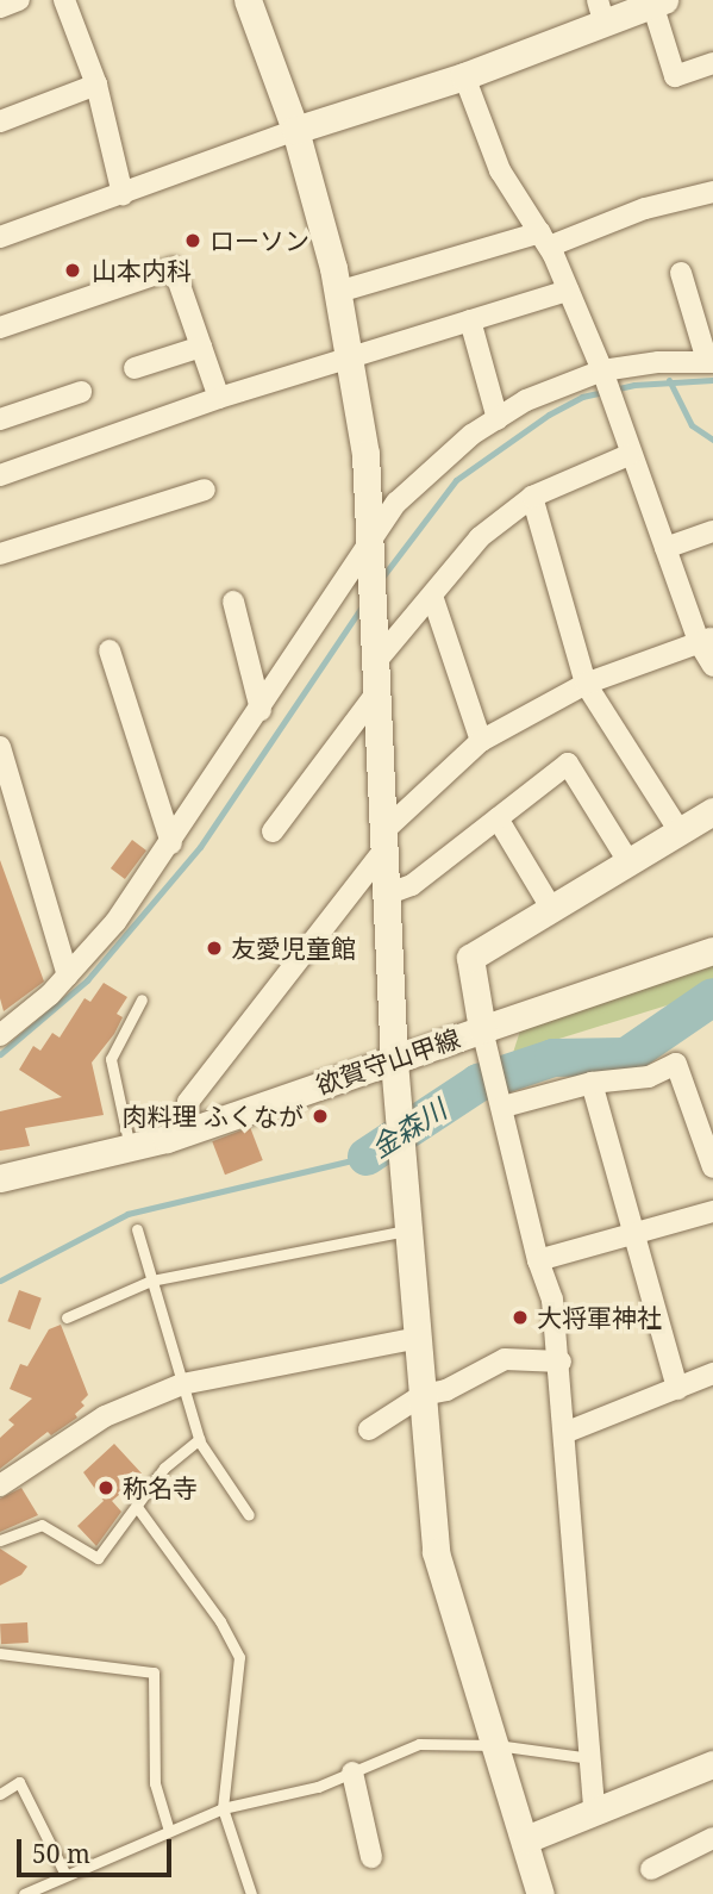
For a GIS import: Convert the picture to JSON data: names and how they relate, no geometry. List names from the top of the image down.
{
  "streets": {
    "street": ["欲賀守山甲線"]
  },
  "water": ["金森川"],
  "places": [
    "ローソン",
    "山本内科",
    "友愛児童館",
    "肉料理 ふくなが",
    "大将軍神社",
    "称名寺"
  ],
  "scale_bar": "50 m"
}
